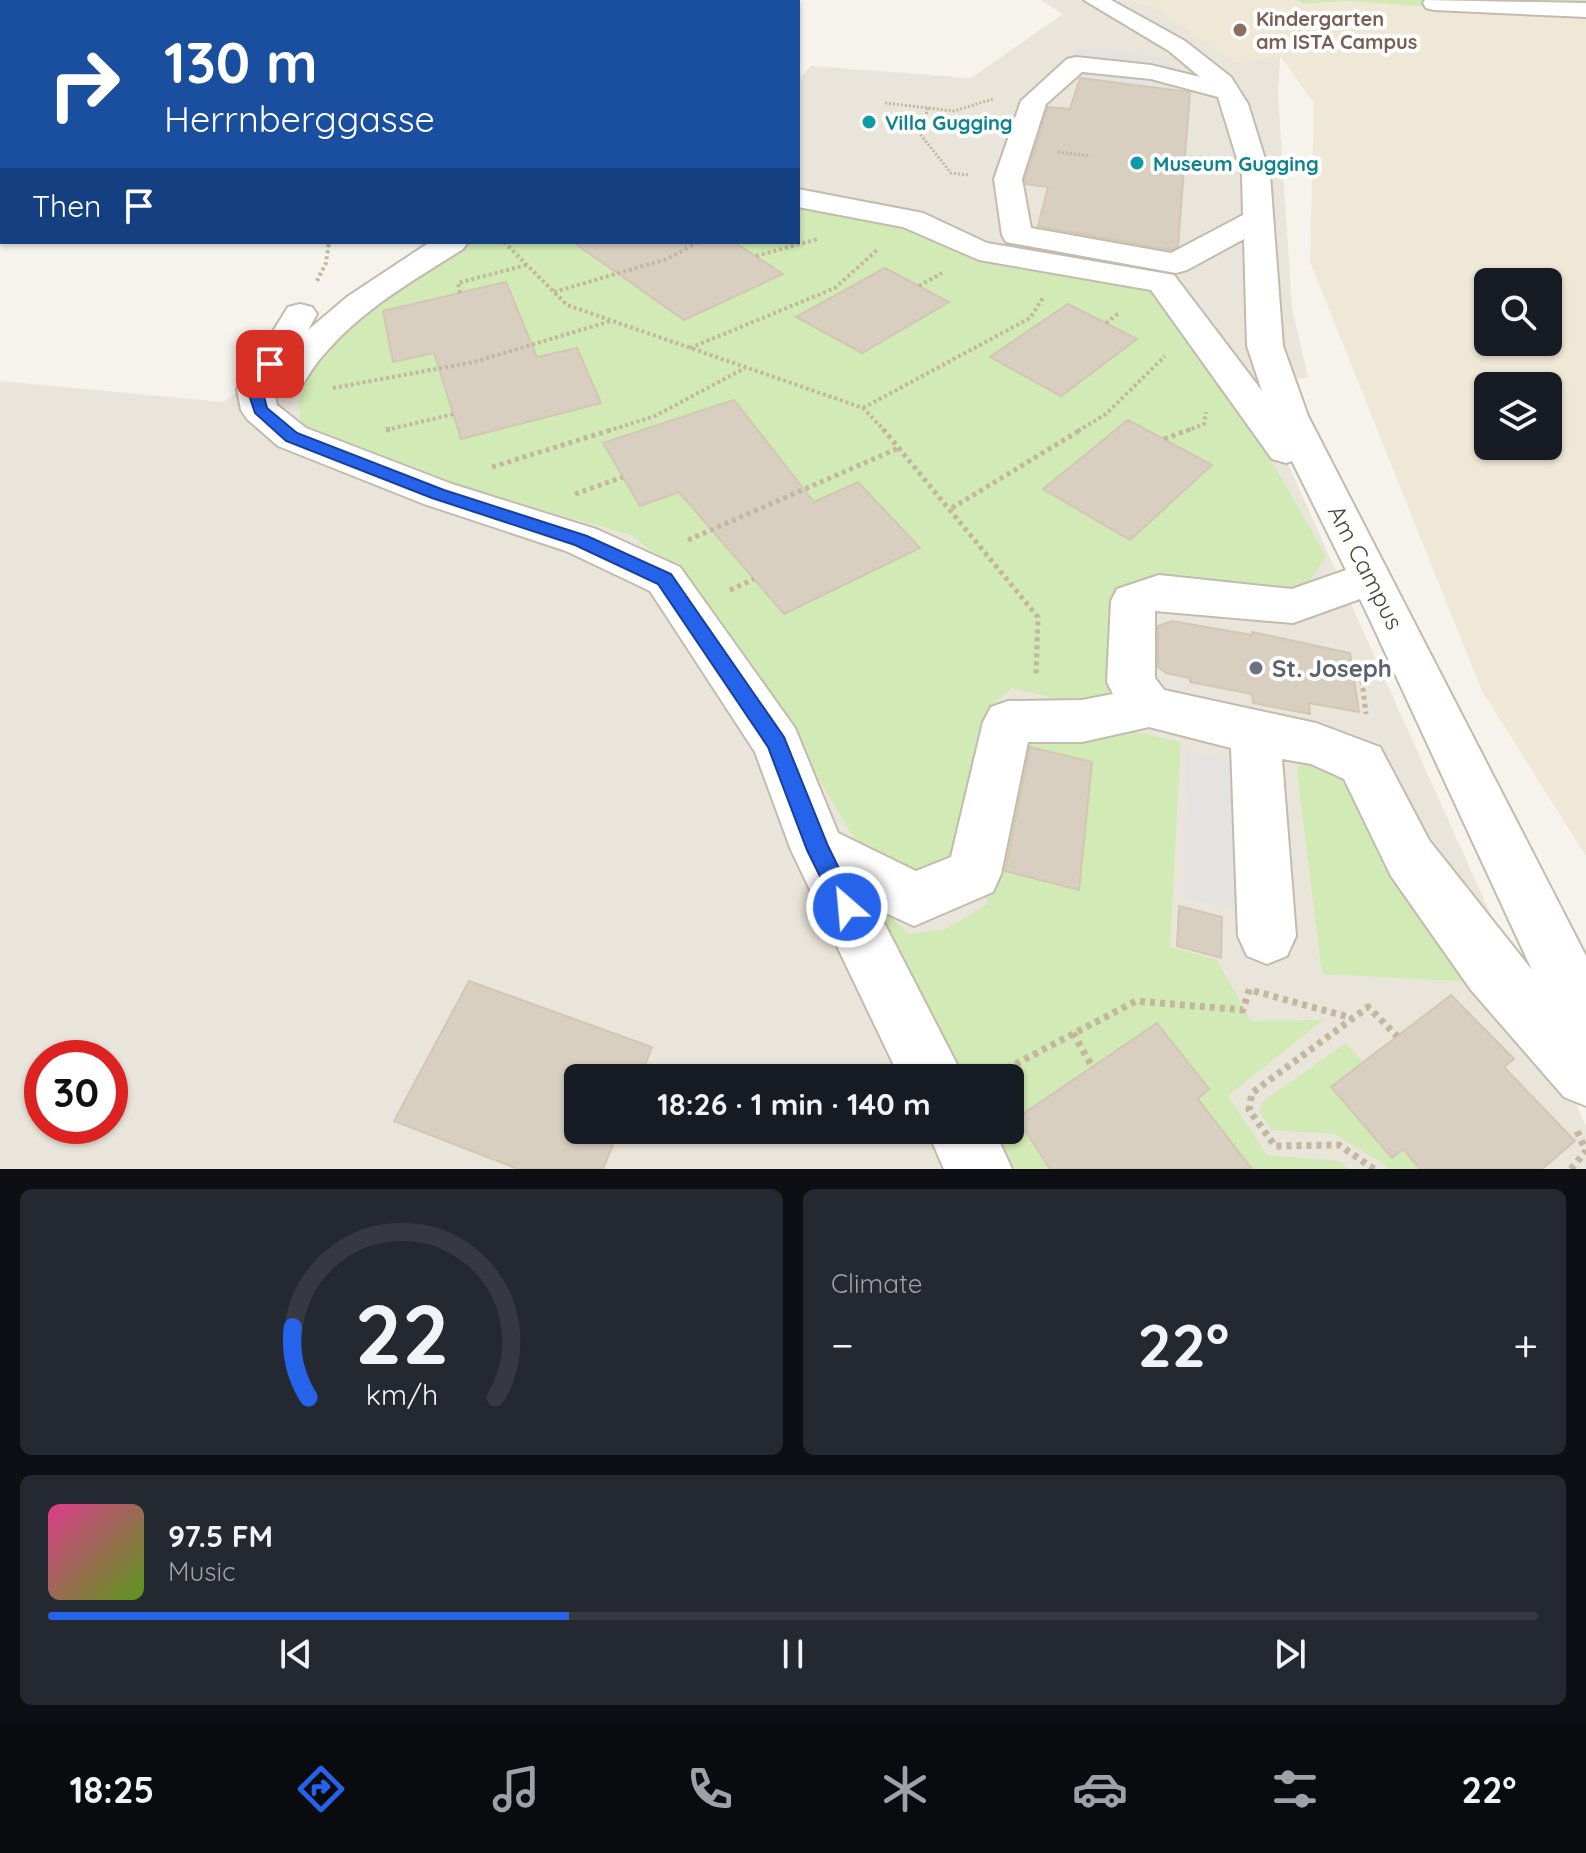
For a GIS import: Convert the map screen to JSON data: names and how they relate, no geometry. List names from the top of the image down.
{
  "streets": {
    "street": ["Am Campus"]
  },
  "places": [
    "Kindergarten am ISTA Campus",
    "Villa Gugging",
    "Museum Gugging",
    "St. Joseph"
  ],
  "page": {
    "turn": ["130 m", "Herrnberggasse"],
    "then": "Then",
    "limit": "30",
    "trip": "18:26 · 1 min · 140 m",
    "tile": "Climate",
    "heat": ["−", "22°", "+"],
    "song": ["97.5 FM", "Music"],
    "tabs": ["18:25", "22°"],
    "gauge": ["22", "km/h"]
  }
}
